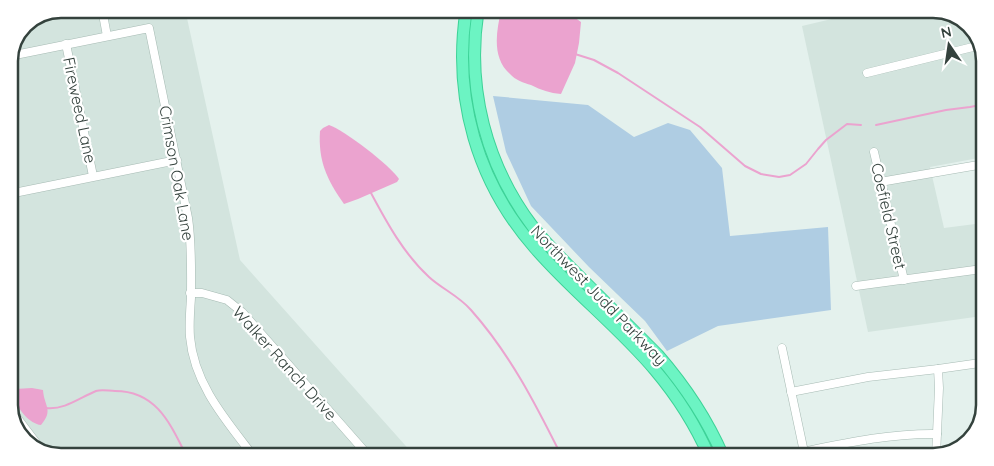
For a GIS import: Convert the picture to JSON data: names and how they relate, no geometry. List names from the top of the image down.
{
  "streets": {
    "highway": ["Northwest Judd Parkway"],
    "street": [
      "Fireweed Lane",
      "Crimson Oak Lane",
      "Coefield Street",
      "Walker Ranch Drive"
    ]
  },
  "crossings": [
    ["Crimson Oak Lane", "Walker Ranch Drive"]
  ],
  "north": "top"
}
